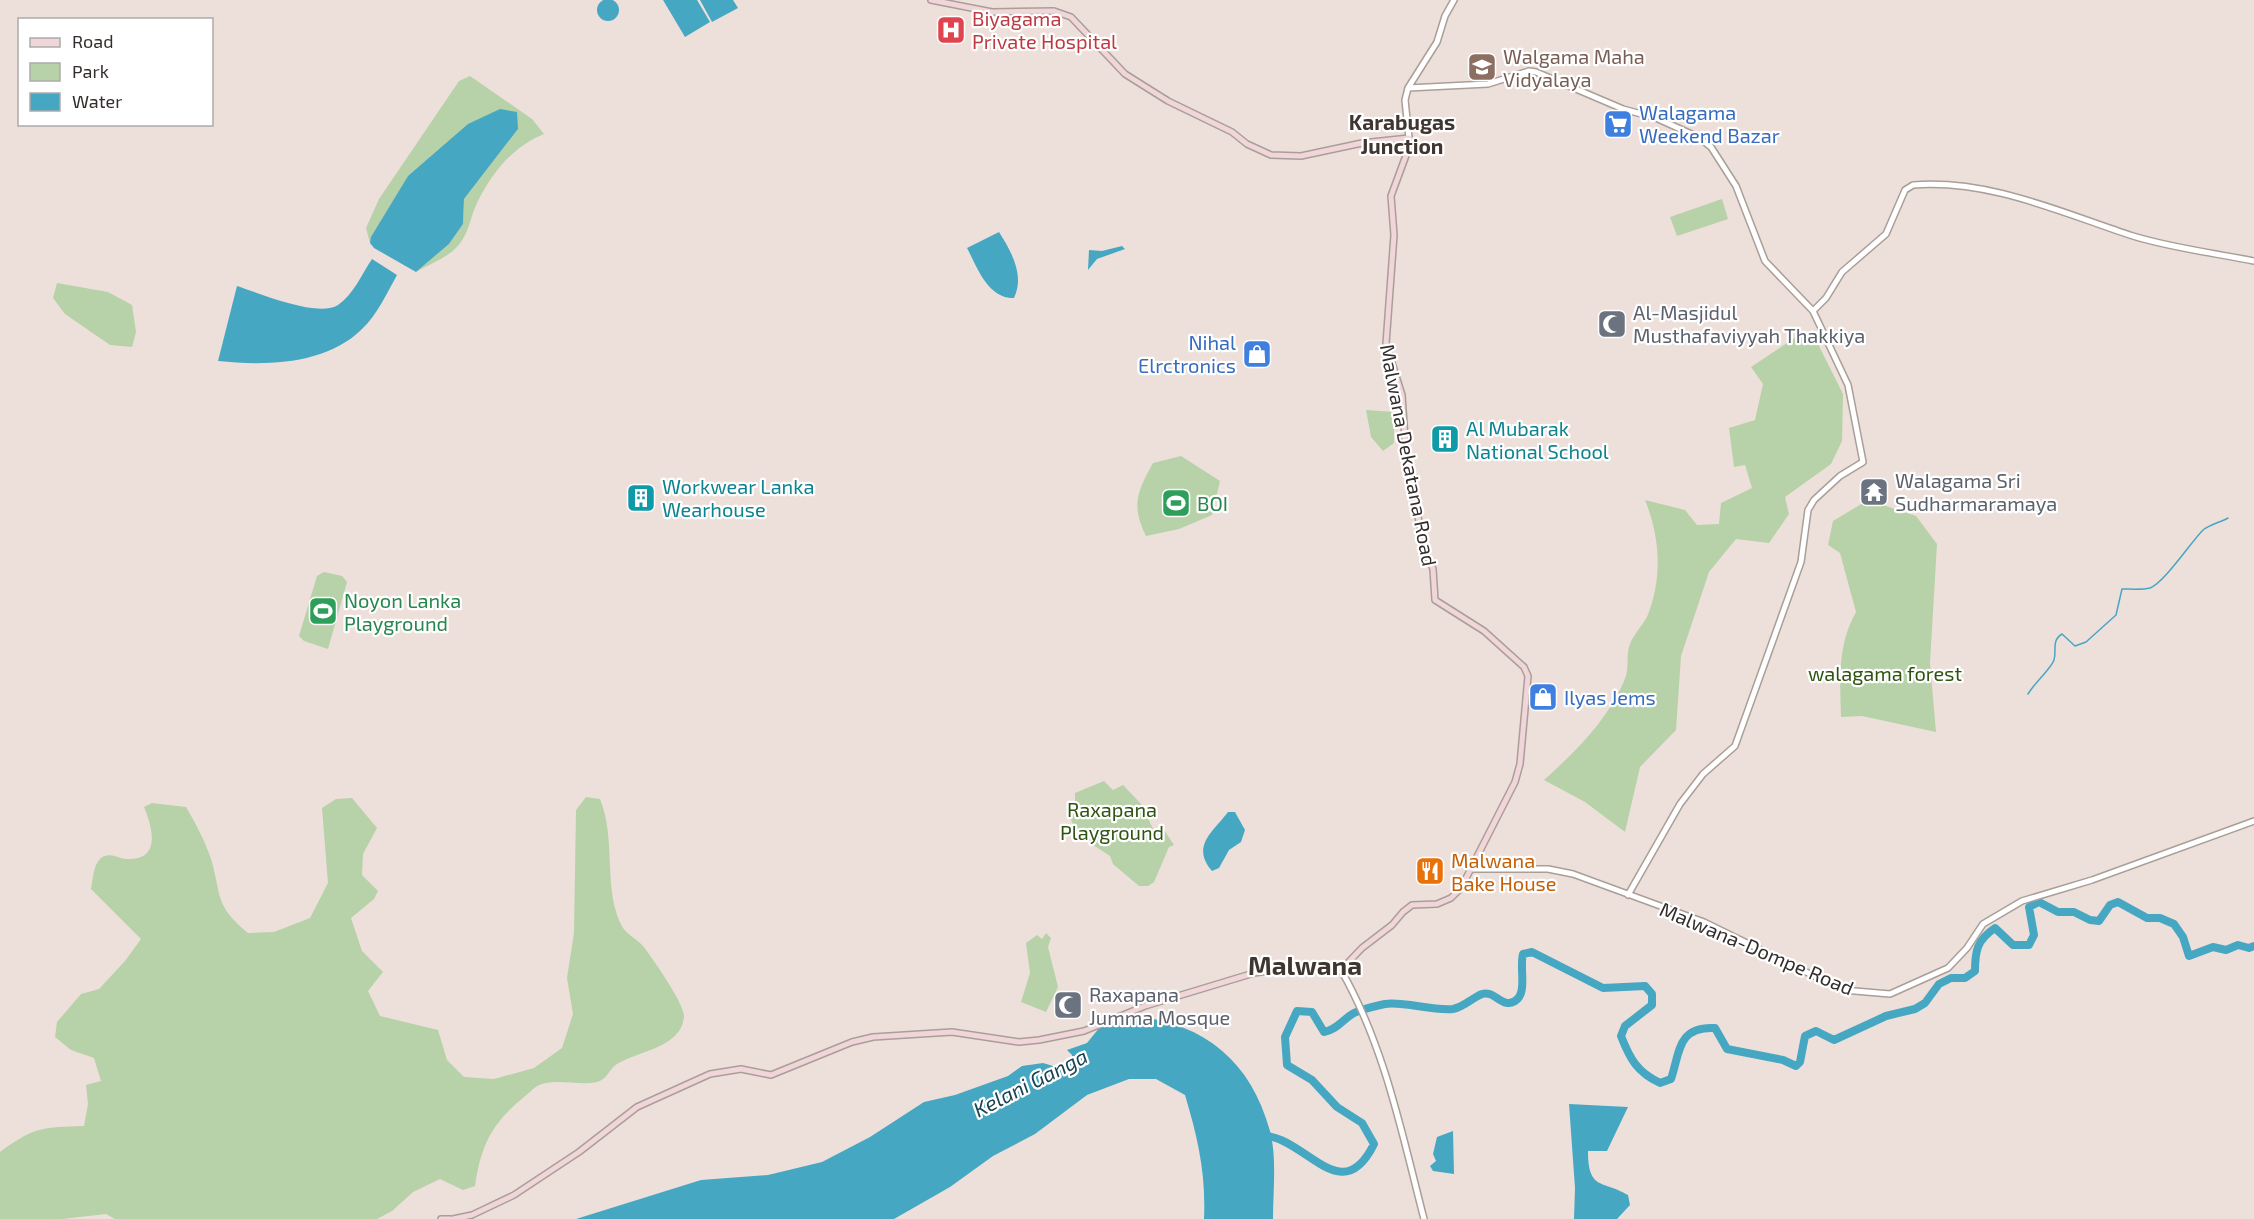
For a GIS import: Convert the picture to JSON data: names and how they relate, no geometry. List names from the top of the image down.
{
  "streets": {
    "main road": ["Malwana Dekatana Road"],
    "street": ["Malwana-Dompe Road"]
  },
  "crossings": [
    ["Malwana Dekatana Road", "Malwana-Dompe Road"]
  ],
  "districts": ["Karabugas Junction", "Malwana"],
  "water": ["Kelani Ganga"],
  "parks": ["walagama forest", "Raxapana Playground"],
  "places": {
    "hospital": ["Biyagama Private Hospital"],
    "school or university": ["Walgama Maha Vidyalaya"],
    "supermarket": ["Walagama Weekend Bazar"],
    "mosque": ["Al-Masjidul Musthafaviyyah Thakkiya", "Raxapana Jumma Mosque"],
    "shop": ["Nihal Elrctronics", "Ilyas Jems"],
    "building": ["Al Mubarak National School", "Workwear Lanka Wearhouse"],
    "temple": ["Walagama Sri Sudharmaramaya"],
    "sports": ["BOI", "Noyon Lanka Playground"],
    "restaurant": ["Malwana Bake House"]
  },
  "legend": ["Road", "Park", "Water"]
}
